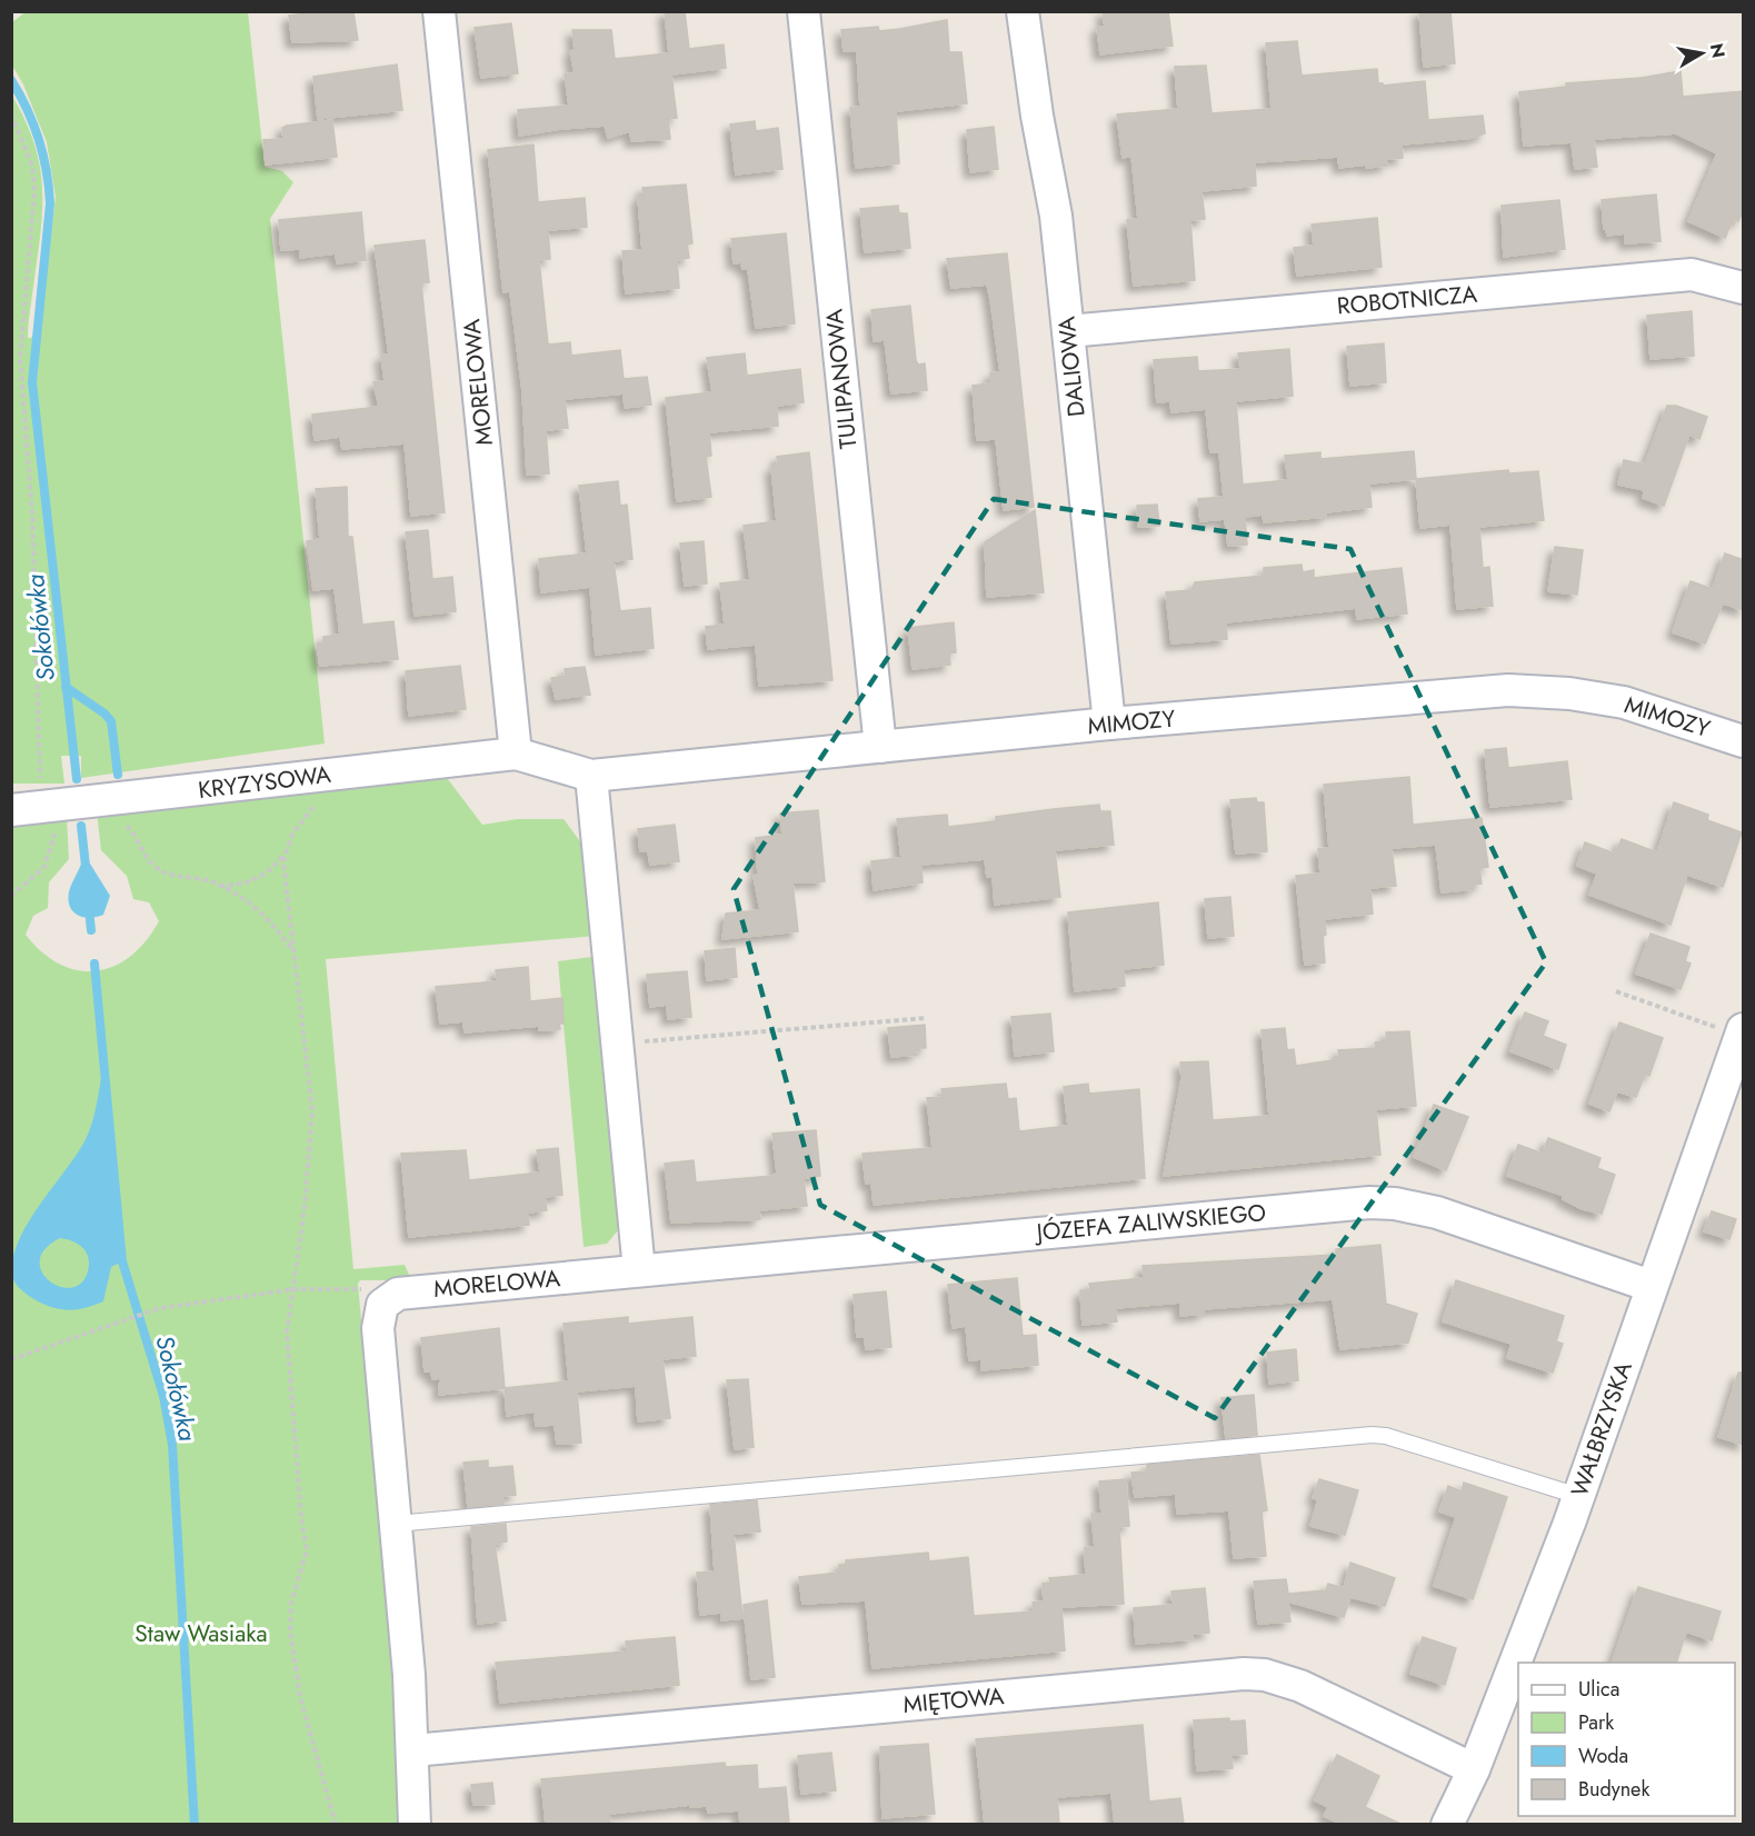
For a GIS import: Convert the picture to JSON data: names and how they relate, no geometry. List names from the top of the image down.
{
  "streets": {
    "street": [
      "ROBOTNICZA",
      "DALIOWA",
      "TULIPANOWA",
      "MORELOWA",
      "MIMOZY",
      "KRYZYSOWA",
      "JÓZEFA ZALIWSKIEGO",
      "WAŁBRZYSKA",
      "MIĘTOWA"
    ]
  },
  "crossings": [
    ["ROBOTNICZA", "DALIOWA"],
    ["DALIOWA", "MIMOZY"],
    ["TULIPANOWA", "MIMOZY"],
    ["MORELOWA", "MIMOZY"],
    ["MORELOWA", "KRYZYSOWA"],
    ["MORELOWA", "JÓZEFA ZALIWSKIEGO"],
    ["MORELOWA", "MIĘTOWA"],
    ["MIMOZY", "KRYZYSOWA"],
    ["JÓZEFA ZALIWSKIEGO", "WAŁBRZYSKA"],
    ["WAŁBRZYSKA", "MIĘTOWA"]
  ],
  "water": ["Sokołówka"],
  "parks": ["Staw Wasiaka"],
  "legend": [
    "Ulica",
    "Park",
    "Woda",
    "Budynek"
  ],
  "north": "right"
}
